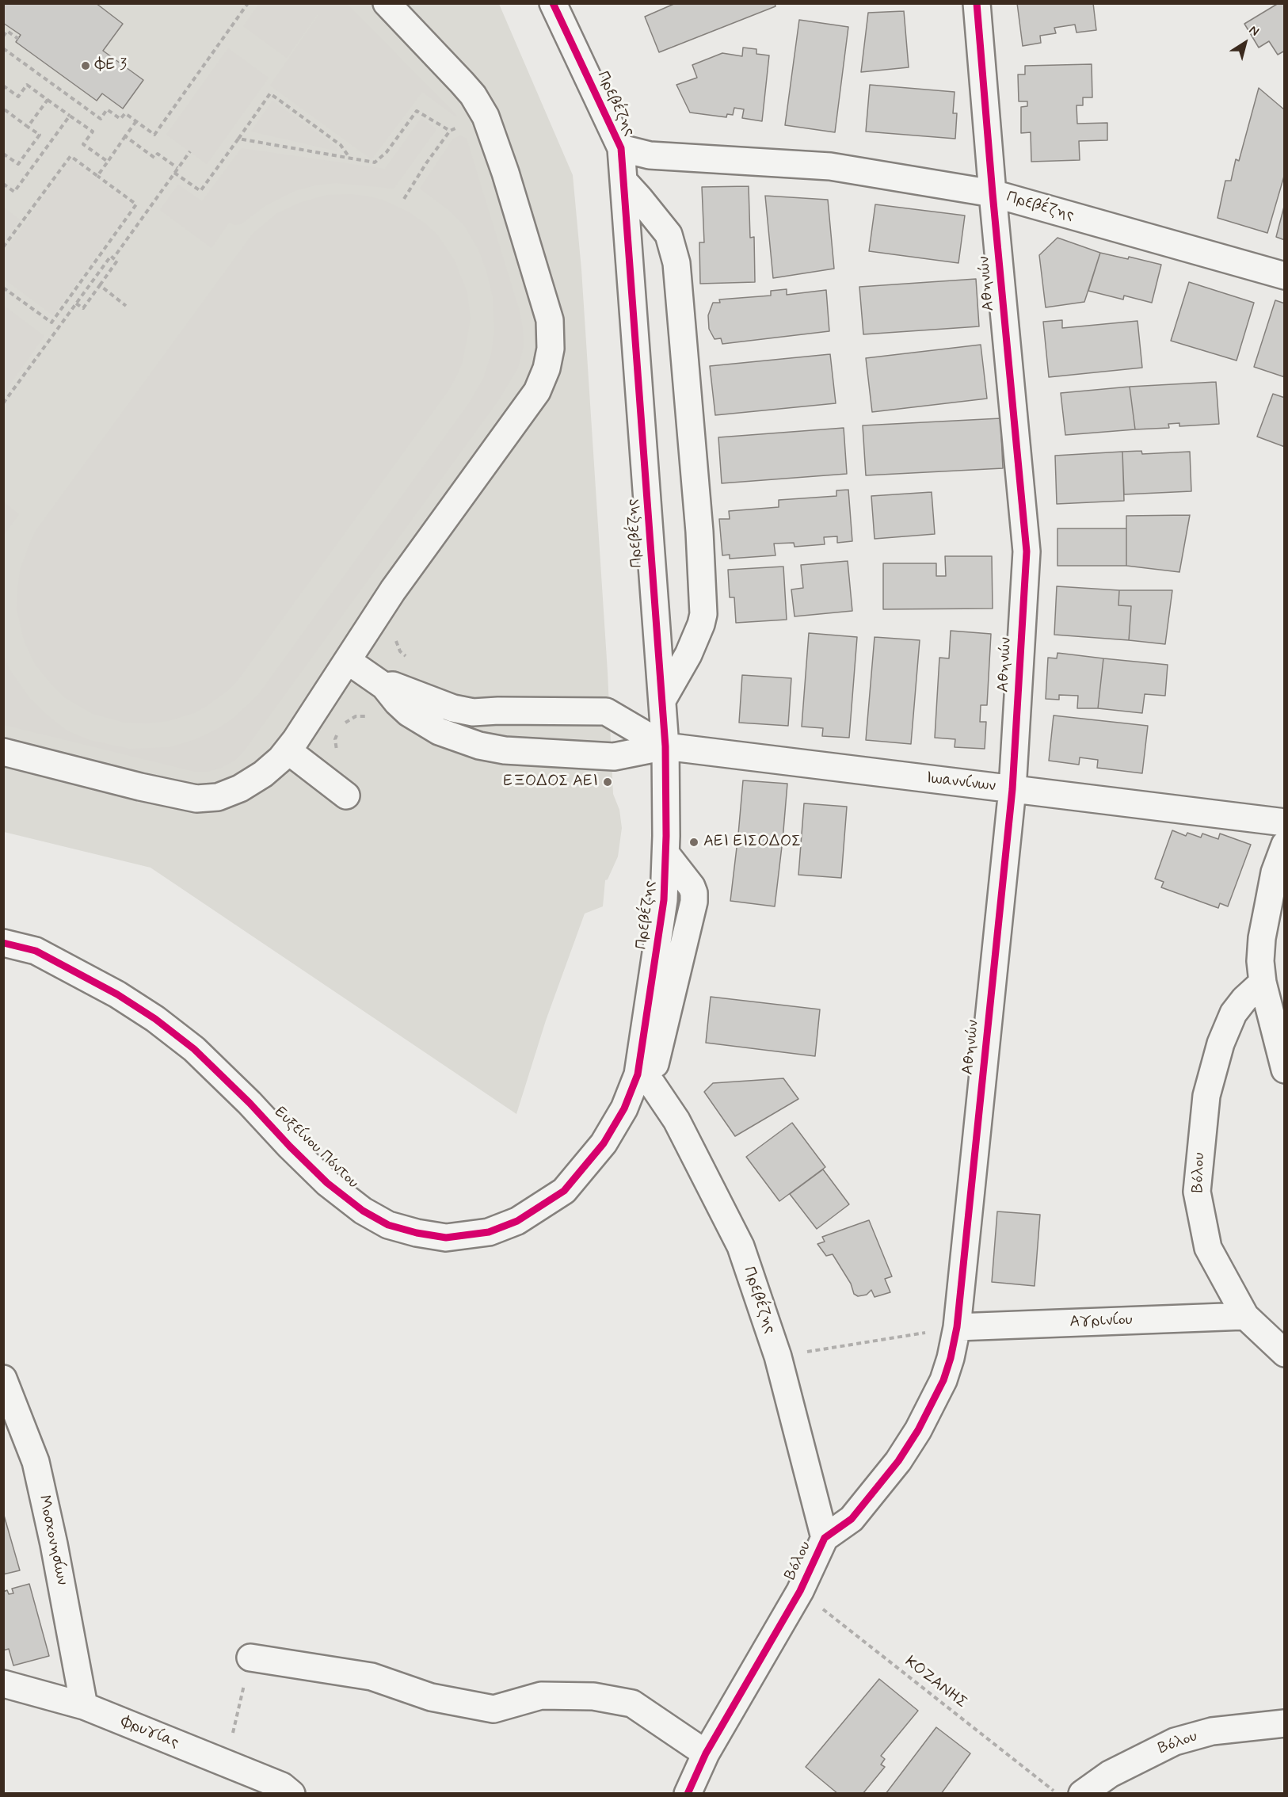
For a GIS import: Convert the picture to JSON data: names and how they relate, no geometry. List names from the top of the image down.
{
  "streets": {
    "street": [
      "Πρεβέζης",
      "Αθηνών",
      "Ιωαννίνων",
      "Ευξείνου Πόντου",
      "Βόλου",
      "Αγρινίου",
      "Mοσχονησίων",
      "Φρυγίας"
    ],
    "path": ["ΚΟΖΑΝΗΣ"]
  },
  "crossings": [
    ["Πρεβέζης", "Αθηνών"],
    ["Πρεβέζης", "Ιωαννίνων"],
    ["Πρεβέζης", "Ευξείνου Πόντου"],
    ["Πρεβέζης", "Βόλου"],
    ["Αθηνών", "Ιωαννίνων"],
    ["Αθηνών", "Βόλου"],
    ["Αθηνών", "Αγρινίου"],
    ["Βόλου", "Αγρινίου"],
    ["Βόλου", "ΚΟΖΑΝΗΣ"],
    ["Mοσχονησίων", "Φρυγίας"]
  ],
  "places": ["ΦΕ 3", "ΕΞΟΔΟΣ ΑΕΙ", "ΑΕΙ ΕΙΣΟΔΟΣ"],
  "north": "top right"
}
